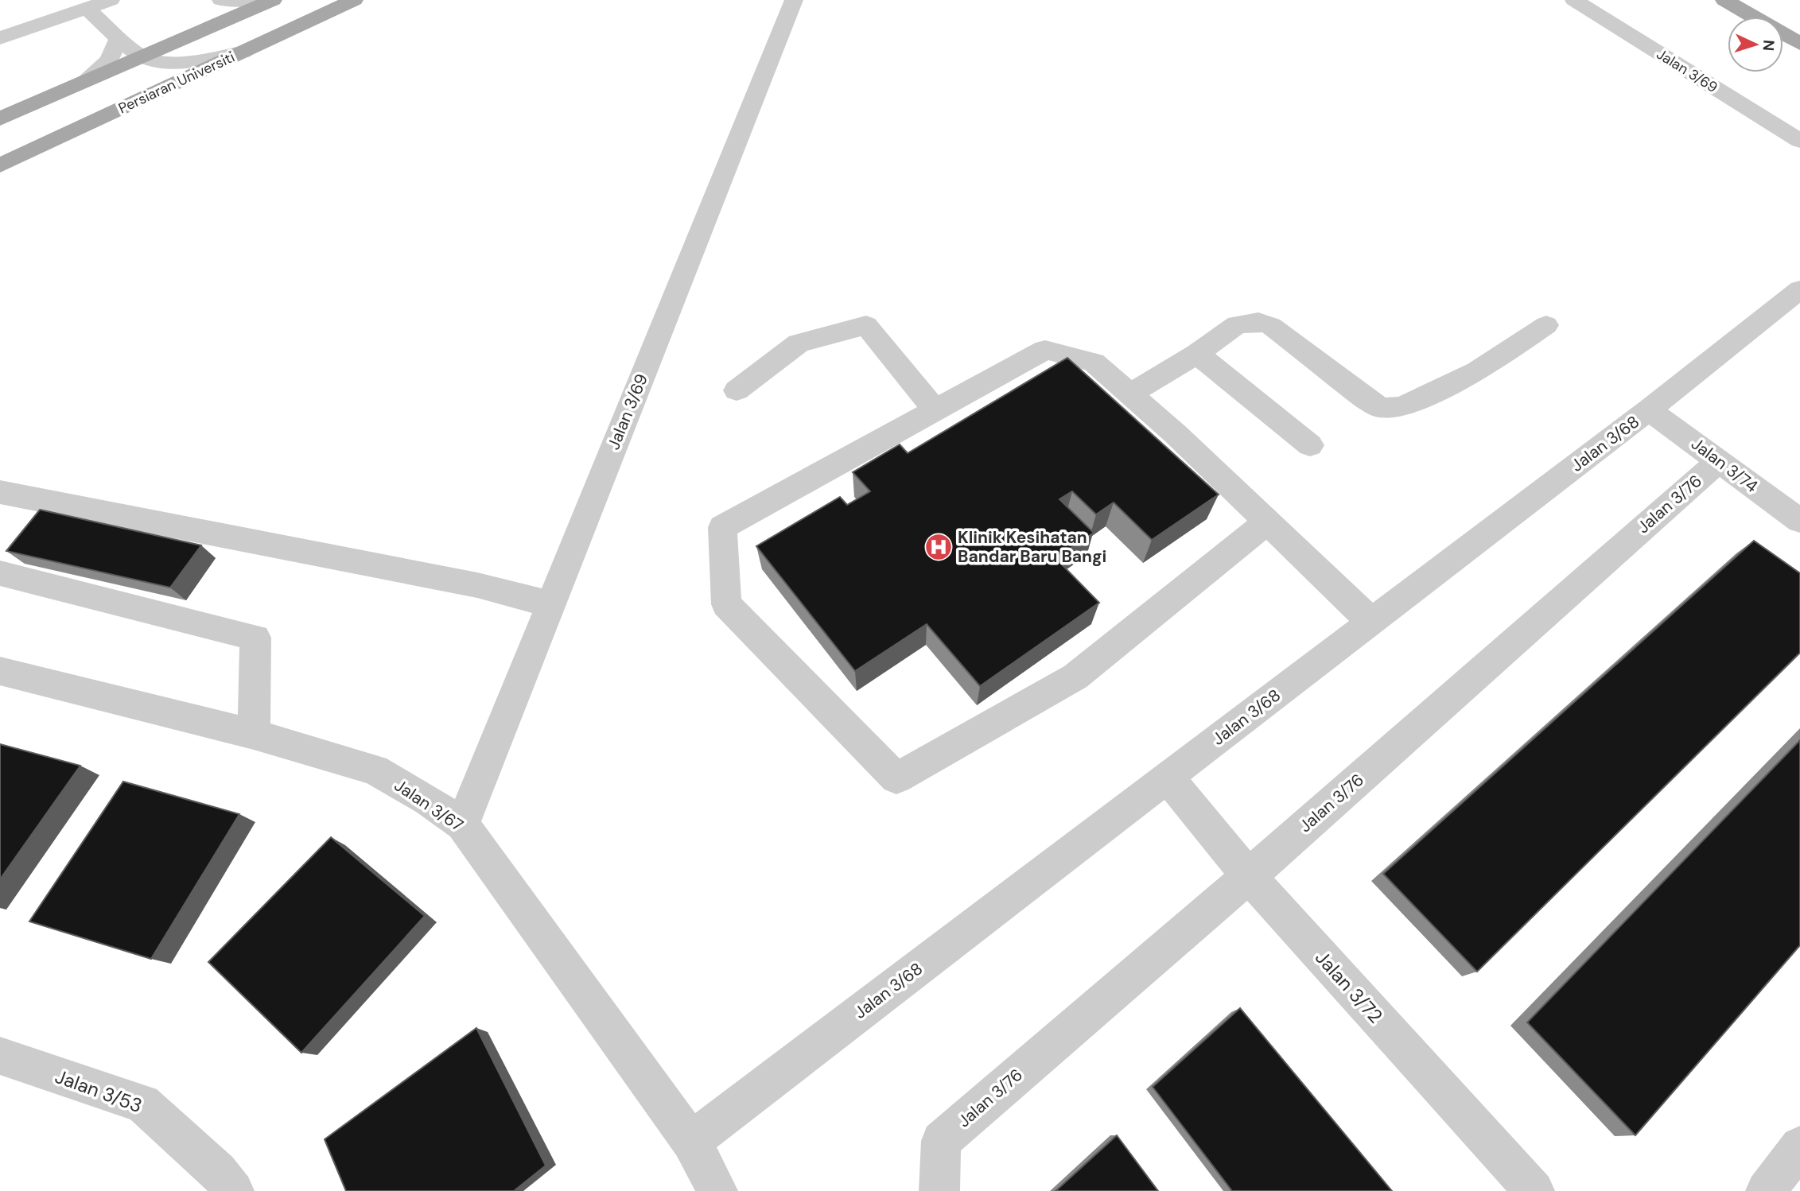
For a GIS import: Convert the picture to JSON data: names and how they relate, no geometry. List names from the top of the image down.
{
  "streets": {
    "main road": ["Persiaran Universiti"],
    "street": [
      "Jalan 3/69",
      "Jalan 3/68",
      "Jalan 3/74",
      "Jalan 3/76",
      "Jalan 3/67",
      "Jalan 3/72",
      "Jalan 3/53"
    ]
  },
  "crossings": [
    ["Jalan 3/69", "Jalan 3/67"],
    ["Jalan 3/68", "Jalan 3/74"],
    ["Jalan 3/68", "Jalan 3/67"],
    ["Jalan 3/68", "Jalan 3/72"],
    ["Jalan 3/74", "Jalan 3/76"],
    ["Jalan 3/76", "Jalan 3/72"]
  ],
  "places": {
    "hospital": ["Klinik Kesihatan Bandar Baru Bangi"]
  },
  "north": "right"
}
